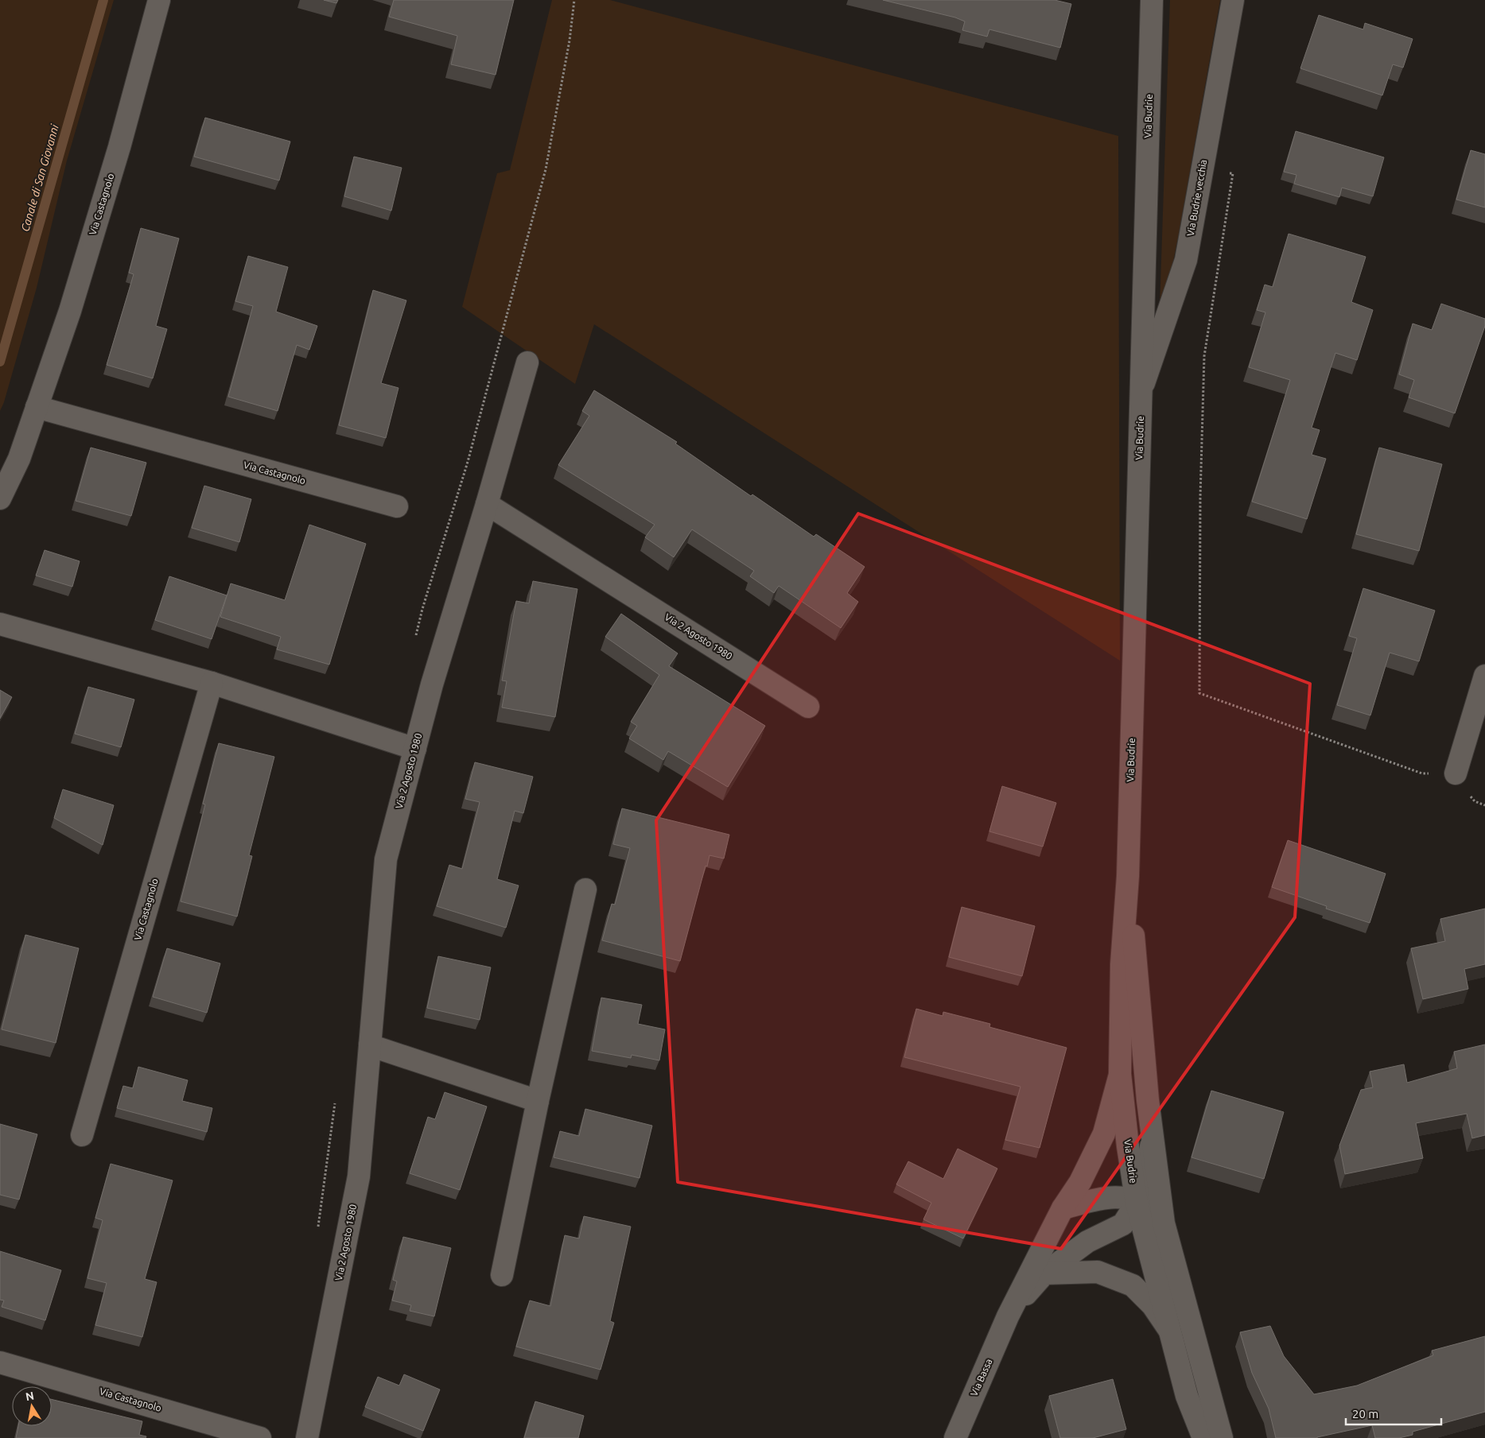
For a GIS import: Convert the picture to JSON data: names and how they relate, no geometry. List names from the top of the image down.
{
  "streets": {
    "street": [
      "Via Budrie",
      "Via Budrie vecchia",
      "Via Castagnolo",
      "Via 2 Agosto 1980",
      "Via Bassa"
    ]
  },
  "crossings": [
    ["Via Budrie", "Via Budrie vecchia"]
  ],
  "water": ["Canale di San Giovanni"],
  "scale_bar": "20 m",
  "north": "top"
}
